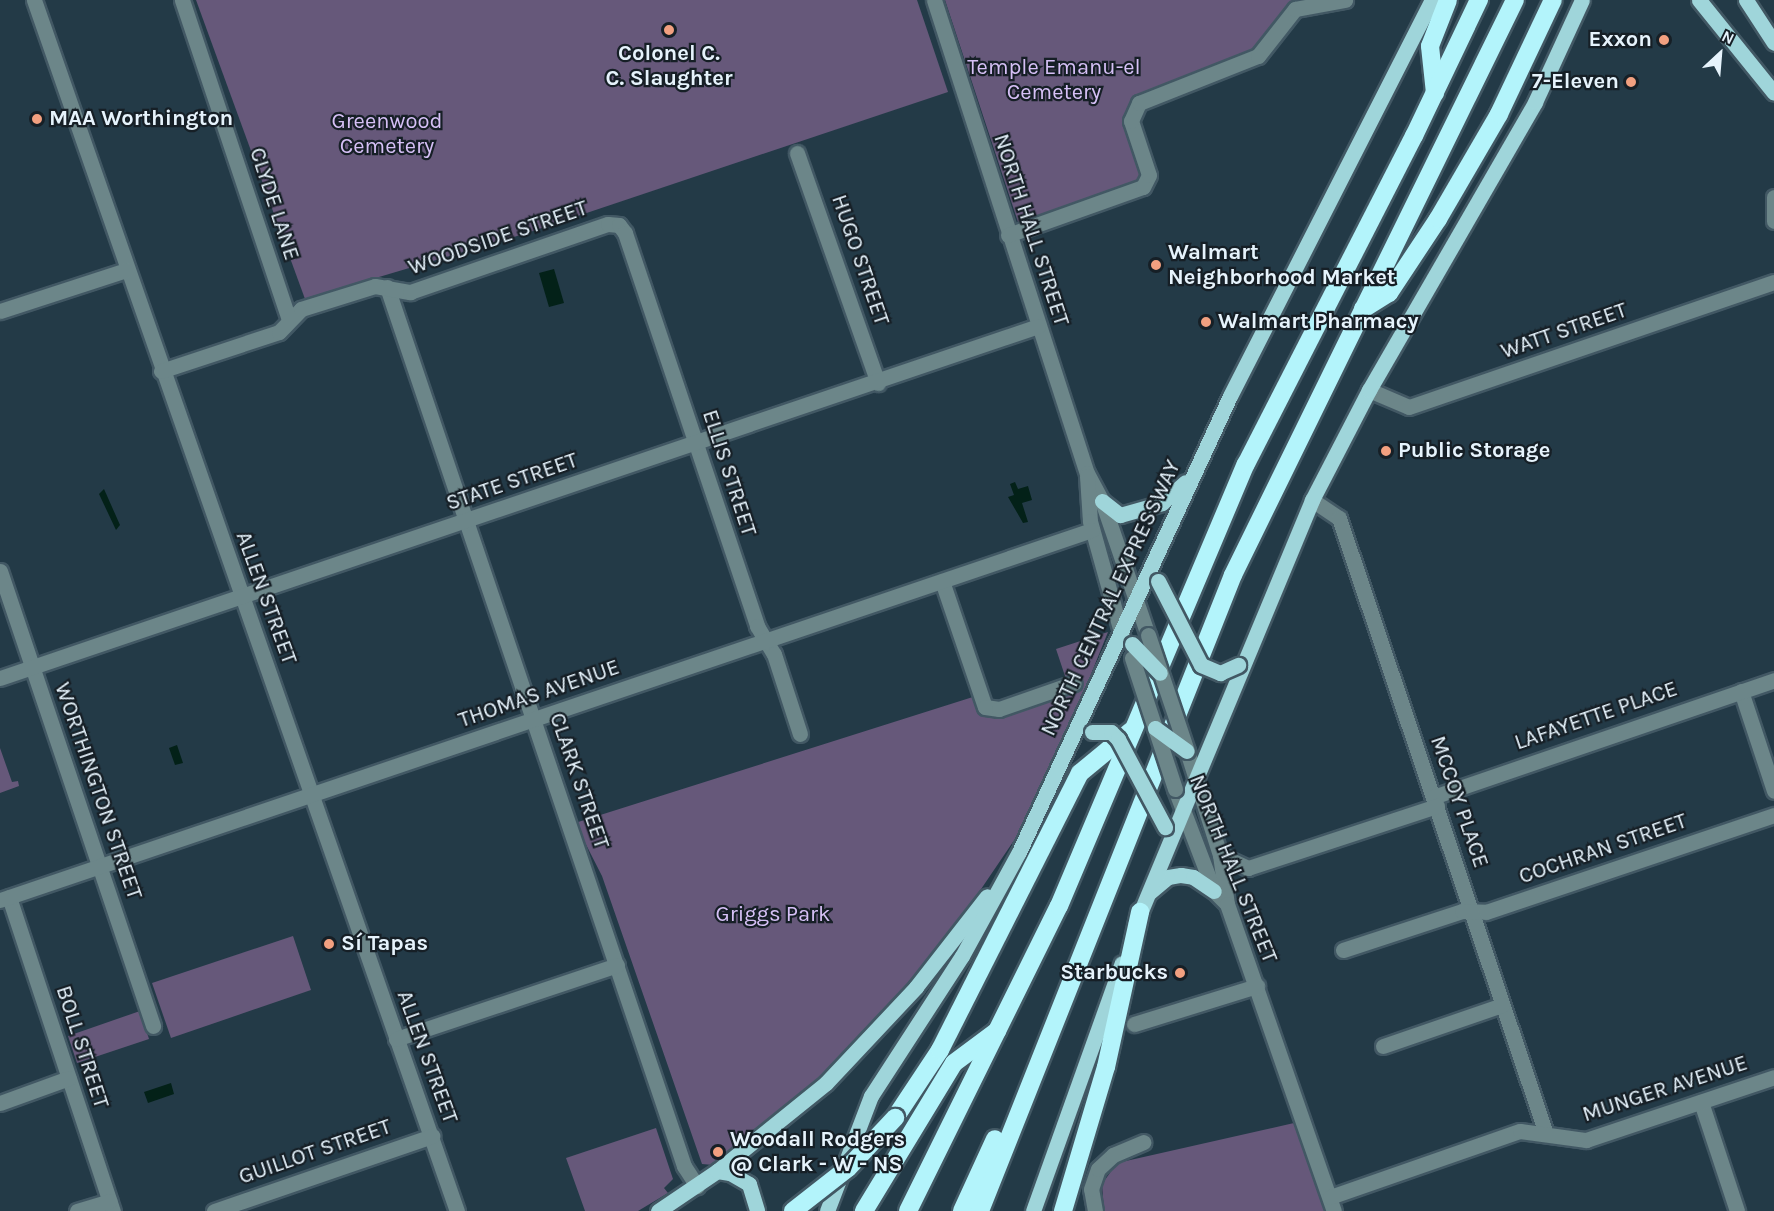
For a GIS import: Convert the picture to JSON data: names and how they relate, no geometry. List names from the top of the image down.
{
  "streets": {
    "main road": ["NORTH CENTRAL EXPRESSWAY"],
    "street": [
      "CLYDE LANE",
      "NORTH HALL STREET",
      "WOODSIDE STREET",
      "HUGO STREET",
      "WATT STREET",
      "ELLIS STREET",
      "STATE STREET",
      "ALLEN STREET",
      "THOMAS AVENUE",
      "LAFAYETTE PLACE",
      "CLARK STREET",
      "WORTHINGTON STREET",
      "MCCOY PLACE",
      "COCHRAN STREET",
      "BOLL STREET",
      "MUNGER AVENUE",
      "GUILLOT STREET"
    ]
  },
  "crossings": [
    ["CLYDE LANE", "WOODSIDE STREET"],
    ["NORTH HALL STREET", "STATE STREET"],
    ["NORTH HALL STREET", "NORTH CENTRAL EXPRESSWAY"],
    ["NORTH HALL STREET", "THOMAS AVENUE"],
    ["NORTH HALL STREET", "LAFAYETTE PLACE"],
    ["NORTH HALL STREET", "MUNGER AVENUE"],
    ["WOODSIDE STREET", "ELLIS STREET"],
    ["WOODSIDE STREET", "ALLEN STREET"],
    ["WOODSIDE STREET", "CLARK STREET"],
    ["HUGO STREET", "STATE STREET"],
    ["ELLIS STREET", "STATE STREET"],
    ["ELLIS STREET", "THOMAS AVENUE"],
    ["STATE STREET", "ALLEN STREET"],
    ["STATE STREET", "CLARK STREET"],
    ["STATE STREET", "WORTHINGTON STREET"],
    ["ALLEN STREET", "THOMAS AVENUE"],
    ["ALLEN STREET", "GUILLOT STREET"],
    ["THOMAS AVENUE", "CLARK STREET"],
    ["THOMAS AVENUE", "WORTHINGTON STREET"],
    ["THOMAS AVENUE", "BOLL STREET"],
    ["LAFAYETTE PLACE", "MCCOY PLACE"],
    ["MCCOY PLACE", "COCHRAN STREET"],
    ["MCCOY PLACE", "MUNGER AVENUE"]
  ],
  "parks": ["Temple Emanu-el Cemetery", "Greenwood Cemetery", "Griggs Park"],
  "places": [
    "Colonel C. C. Slaughter",
    "Exxon",
    "7-Eleven",
    "MAA Worthington",
    "Walmart Neighborhood Market",
    "Walmart Pharmacy",
    "Public Storage",
    "Sí Tapas",
    "Starbucks",
    "Woodall Rodgers @ Clark - W - NS"
  ],
  "north": "top right"
}
